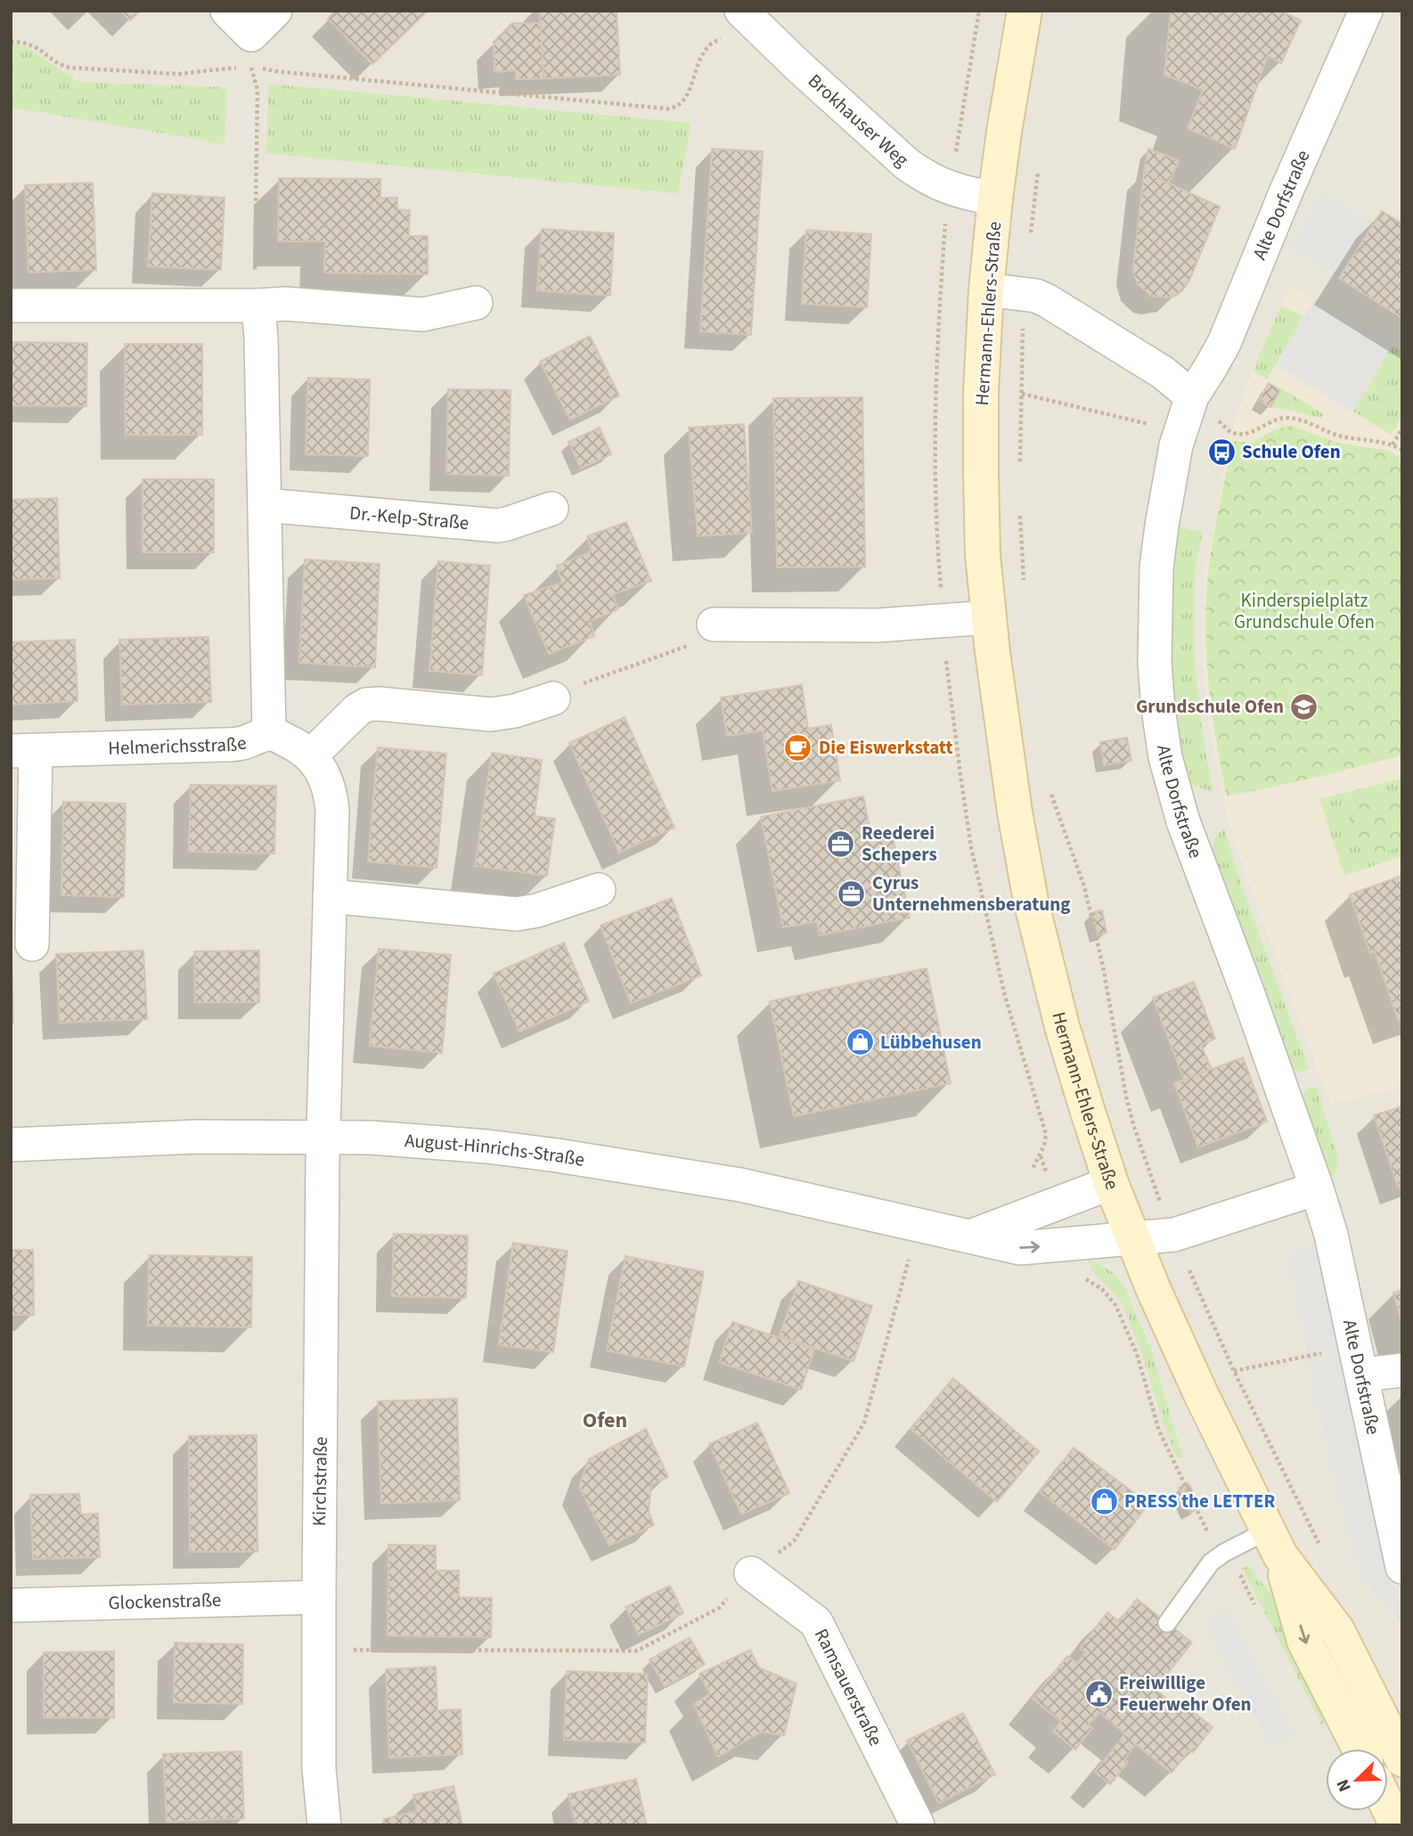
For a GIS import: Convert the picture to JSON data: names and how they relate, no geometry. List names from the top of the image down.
{
  "streets": {
    "street": [
      "Brokhauser Weg",
      "Alte Dorfstraße",
      "Hermann-Ehlers-Straße",
      "Dr.-Kelp-Straße",
      "Helmerichsstraße",
      "August-Hinrichs-Straße",
      "Kirchstraße",
      "Glockenstraße",
      "Ramsauerstraße"
    ]
  },
  "crossings": [
    ["Brokhauser Weg", "Hermann-Ehlers-Straße"],
    ["Hermann-Ehlers-Straße", "August-Hinrichs-Straße"],
    ["Helmerichsstraße", "August-Hinrichs-Straße"],
    ["Helmerichsstraße", "Kirchstraße"],
    ["August-Hinrichs-Straße", "Kirchstraße"],
    ["Kirchstraße", "Glockenstraße"]
  ],
  "districts": ["Ofen"],
  "parks": ["Kinderspielplatz Grundschule Ofen"],
  "places": {
    "bus stop": ["Schule Ofen"],
    "school or university": ["Grundschule Ofen"],
    "cafe": ["Die Eiswerkstatt"],
    "office": ["Reederei Schepers", "Cyrus Unternehmensberatung"],
    "shop": ["Lübbehusen", "PRESS the LETTER"],
    "public building": ["Freiwillige Feuerwehr Ofen"]
  },
  "north": "bottom left"
}
